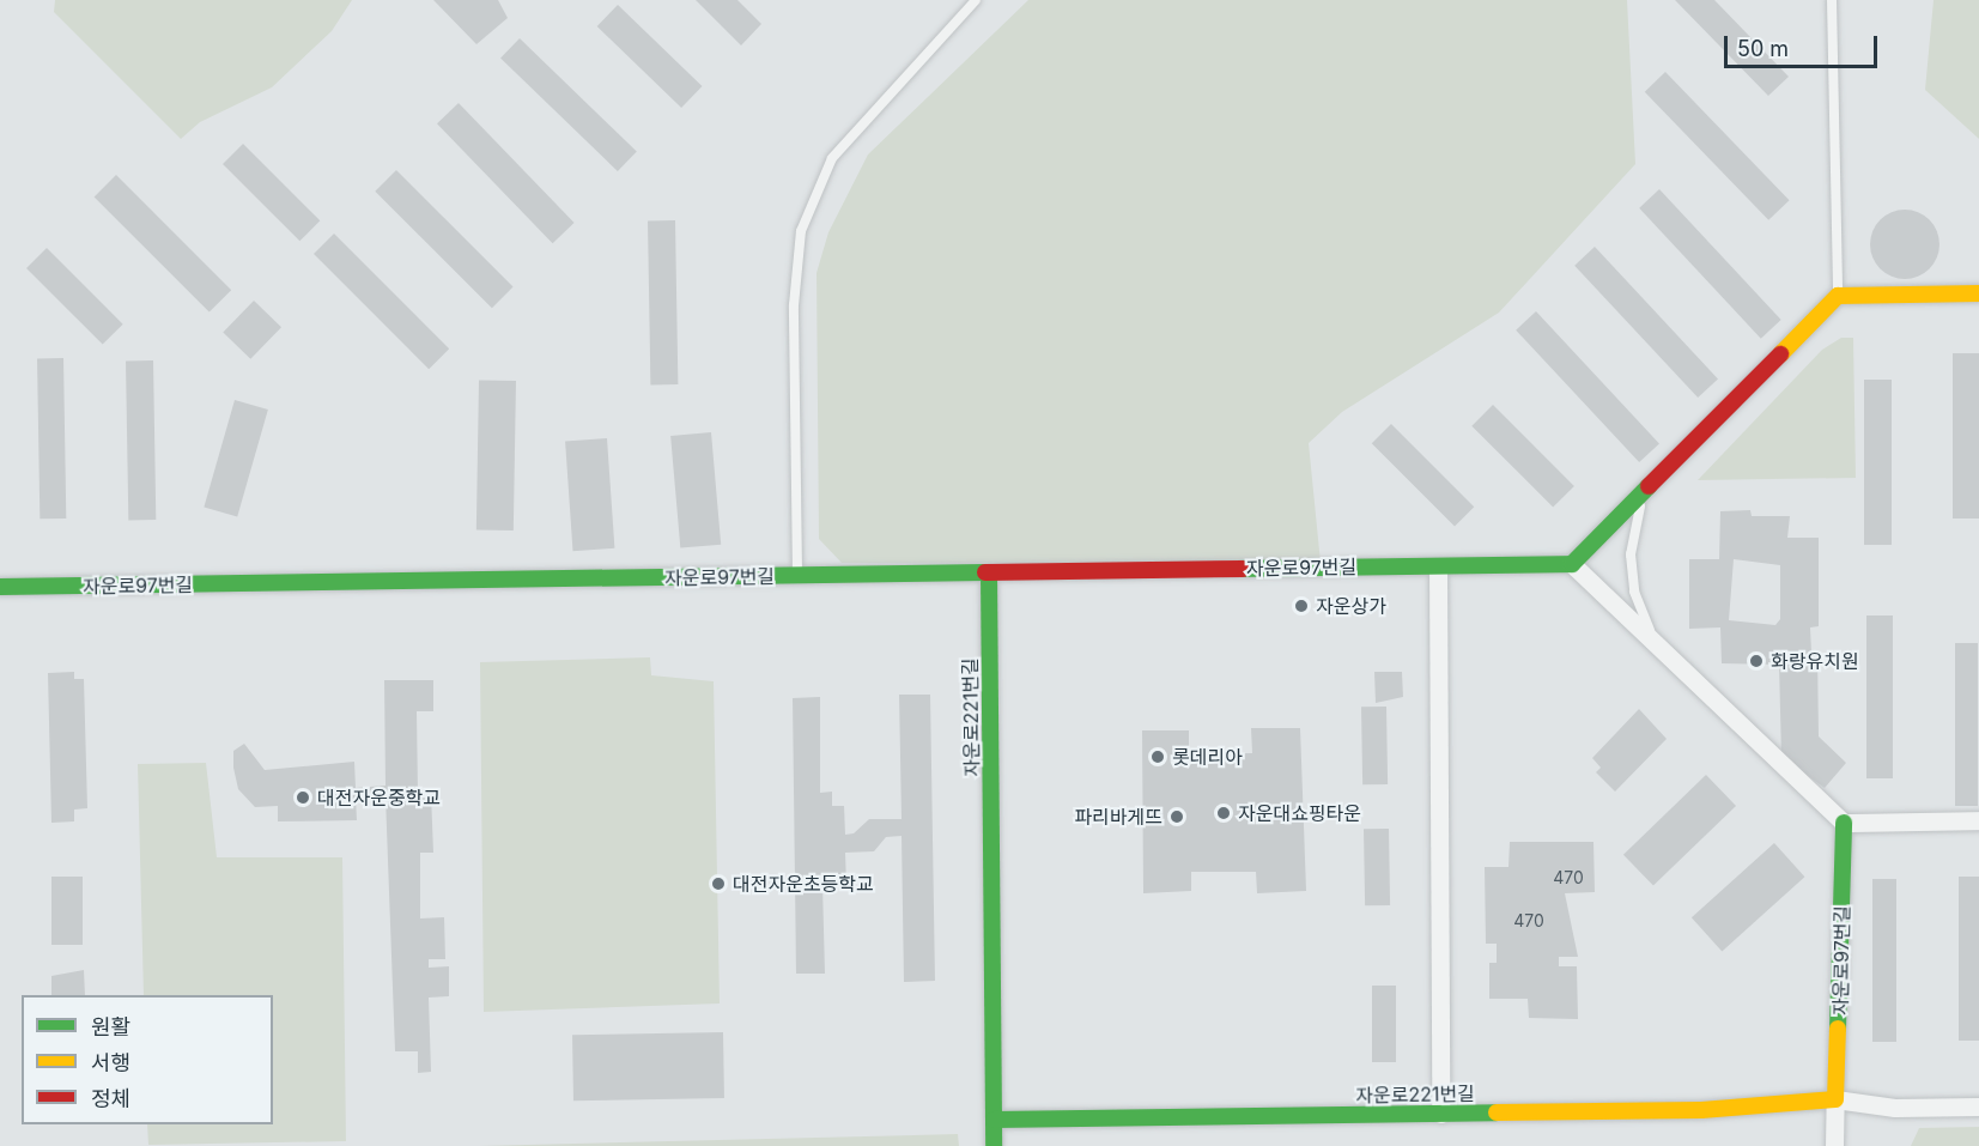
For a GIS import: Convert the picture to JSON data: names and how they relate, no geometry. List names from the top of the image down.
{
  "streets": {
    "street": ["자운로97번길", "자운로221번길"]
  },
  "crossings": [
    ["자운로97번길", "자운로221번길"]
  ],
  "places": [
    "자운상가",
    "화랑유치원",
    "롯데리아",
    "대전자운중학교",
    "자운대쇼핑타운",
    "파리바게뜨",
    "대전자운초등학교"
  ],
  "house_numbers": ["470", "470"],
  "legend": ["원활", "서행", "정체"],
  "scale_bar": "50 m"
}
